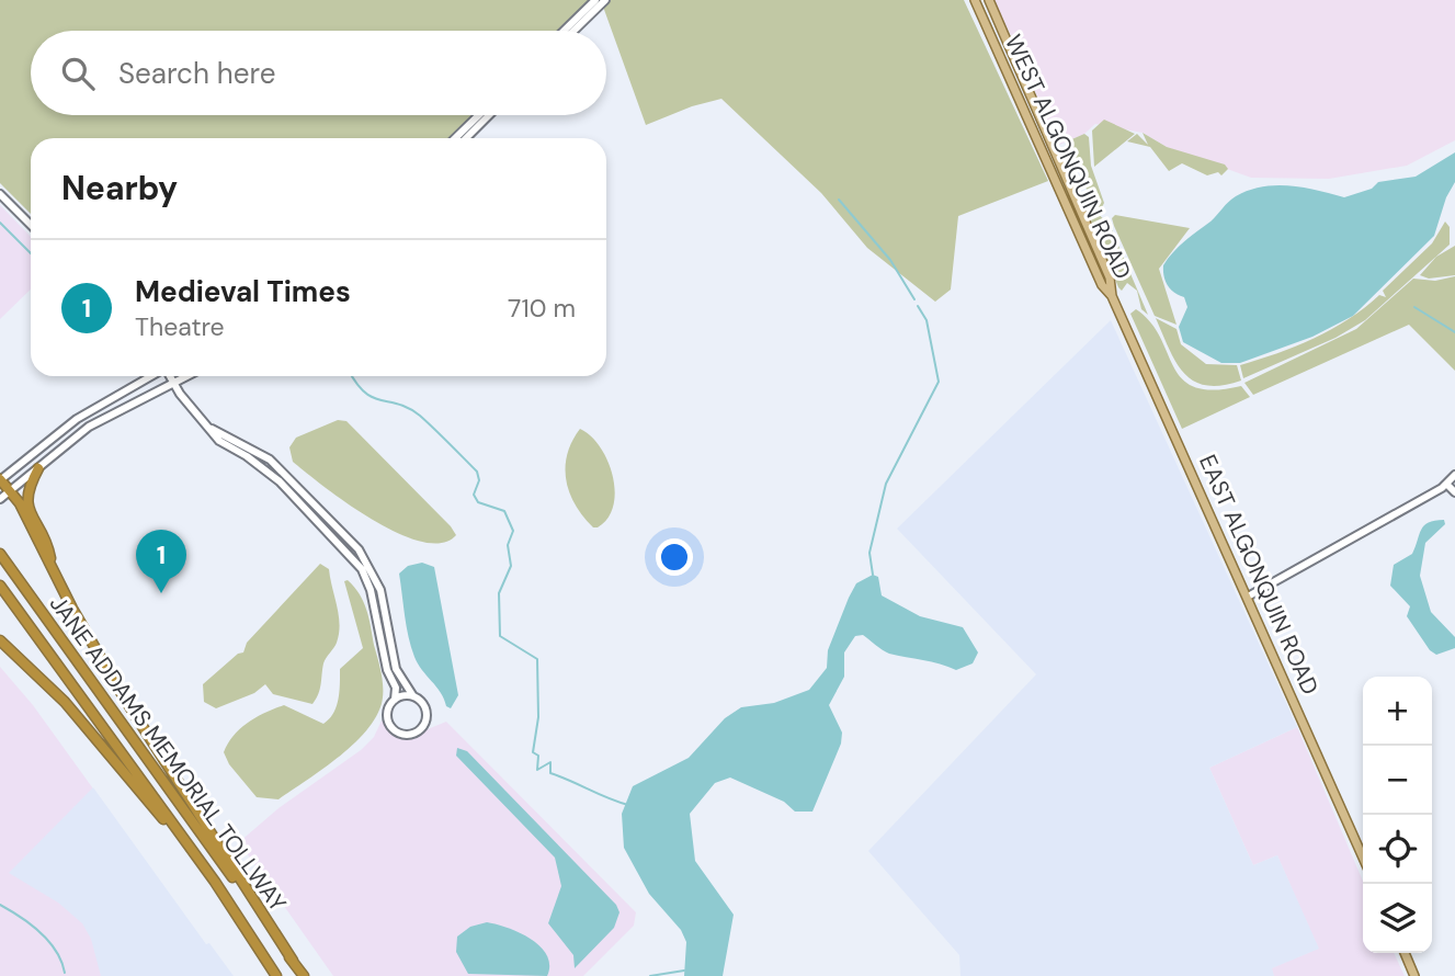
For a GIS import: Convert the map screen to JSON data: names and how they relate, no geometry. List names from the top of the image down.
{
  "streets": {
    "highway": ["JANE ADDAMS MEMORIAL TOLLWAY"],
    "main road": ["WEST ALGONQUIN ROAD", "EAST ALGONQUIN ROAD"]
  },
  "crossings": [
    ["WEST ALGONQUIN ROAD", "EAST ALGONQUIN ROAD"]
  ],
  "page": {
    "search": "Search here",
    "heading": "Nearby",
    "list": [
      {
        "mark": "1",
        "name": "Medieval Times",
        "note": "Theatre",
        "value": "710 m"
      }
    ],
    "pins": "1",
    "map_buttons": ["+", "−"]
  }
}
